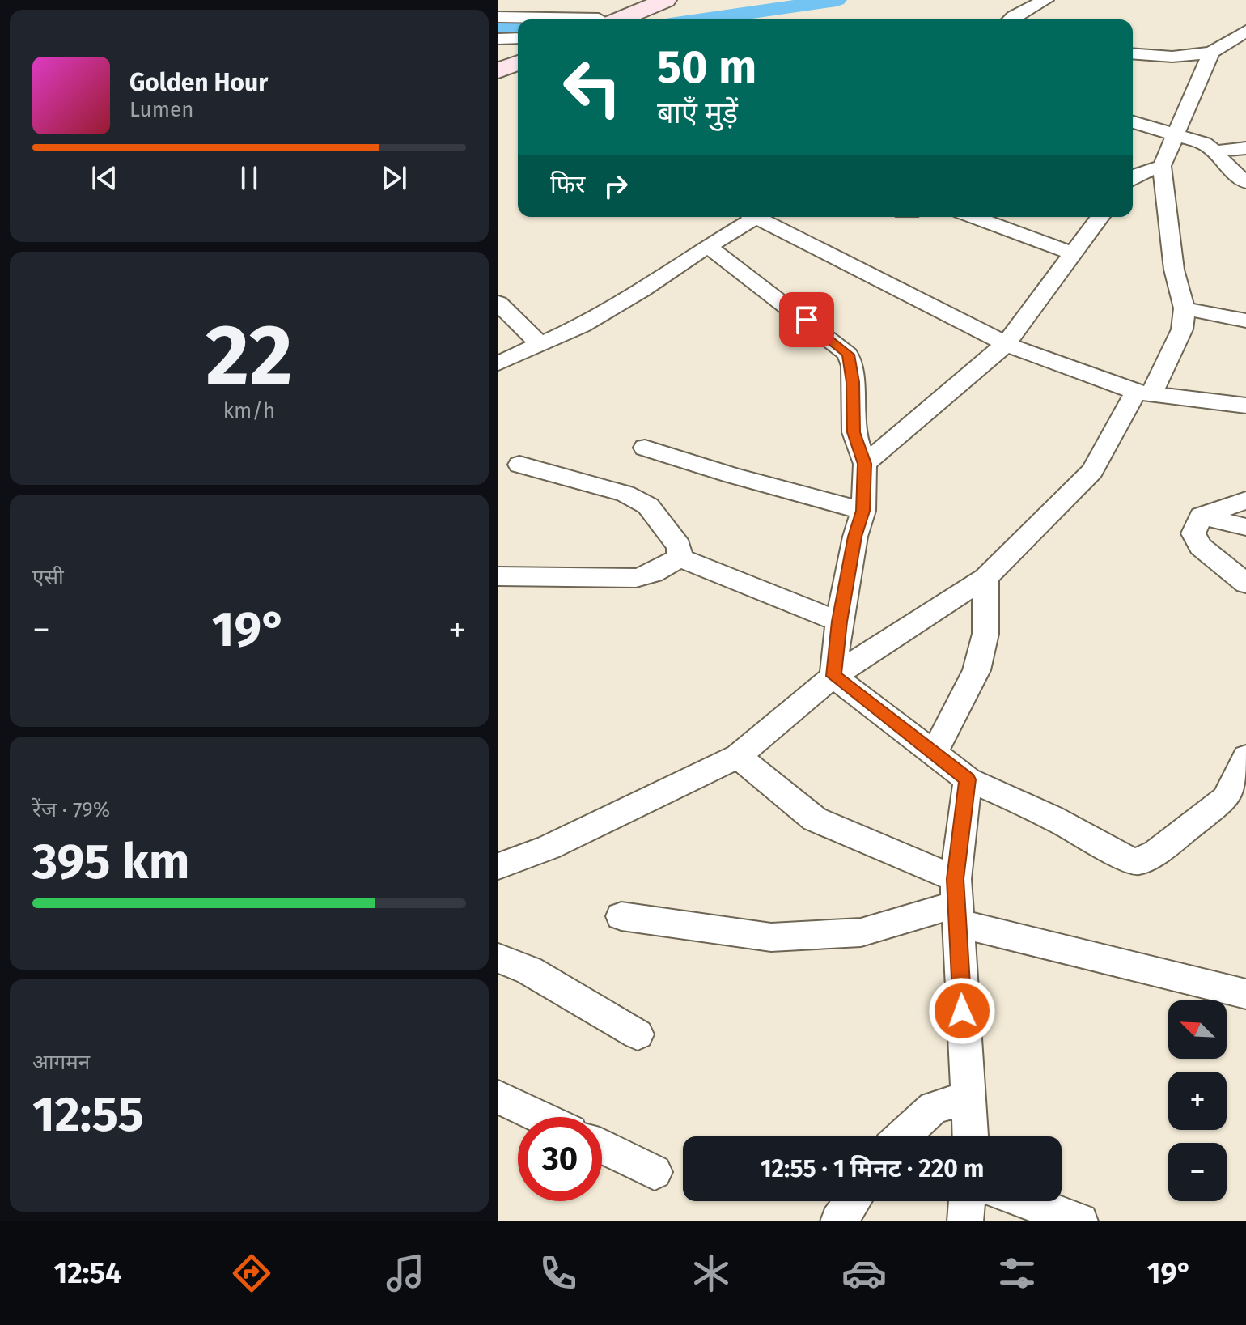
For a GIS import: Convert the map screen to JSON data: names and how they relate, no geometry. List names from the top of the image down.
{
  "north": "top left",
  "page": {
    "turn": ["50 m", "बाएँ मुड़ें"],
    "song": ["Golden Hour", "Lumen"],
    "then": "फिर",
    "tile": [
      ["22", "km/h"],
      "एसी",
      ["रेंज · 79%", "395 km"],
      ["आगमन", "12:55"]
    ],
    "heat": ["−", "19°", "+"],
    "map_buttons": ["+", "−"],
    "limit": "30",
    "trip": "12:55 · 1 मिनट · 220 m",
    "tabs": ["12:54", "19°"]
  }
}
